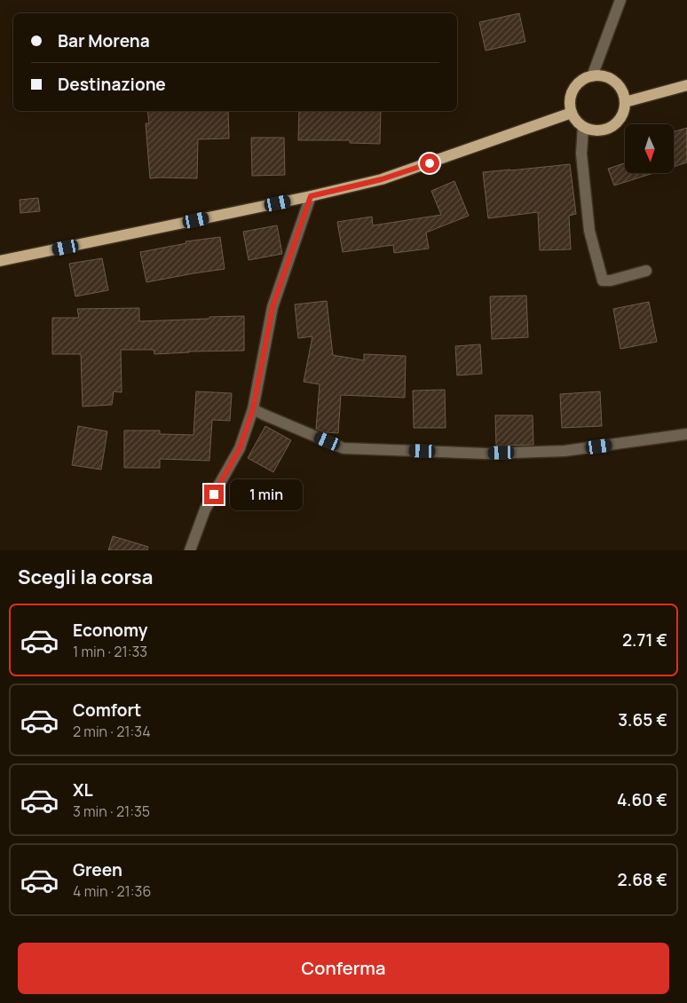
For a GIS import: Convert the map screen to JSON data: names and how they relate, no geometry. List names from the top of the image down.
{
  "north": "bottom",
  "page": {
    "banner": ["Bar Morena", "Destinazione"],
    "bubble": "1 min",
    "heading": "Scegli la corsa",
    "list": [
      {
        "name": "Economy",
        "note": "1 min · 21:33",
        "value": "2.71 €"
      },
      {
        "name": "Comfort",
        "note": "2 min · 21:34",
        "value": "3.65 €"
      },
      {
        "name": "XL",
        "note": "3 min · 21:35",
        "value": "4.60 €"
      },
      {
        "name": "Green",
        "note": "4 min · 21:36",
        "value": "2.68 €"
      }
    ],
    "buttons": "Conferma"
  }
}
